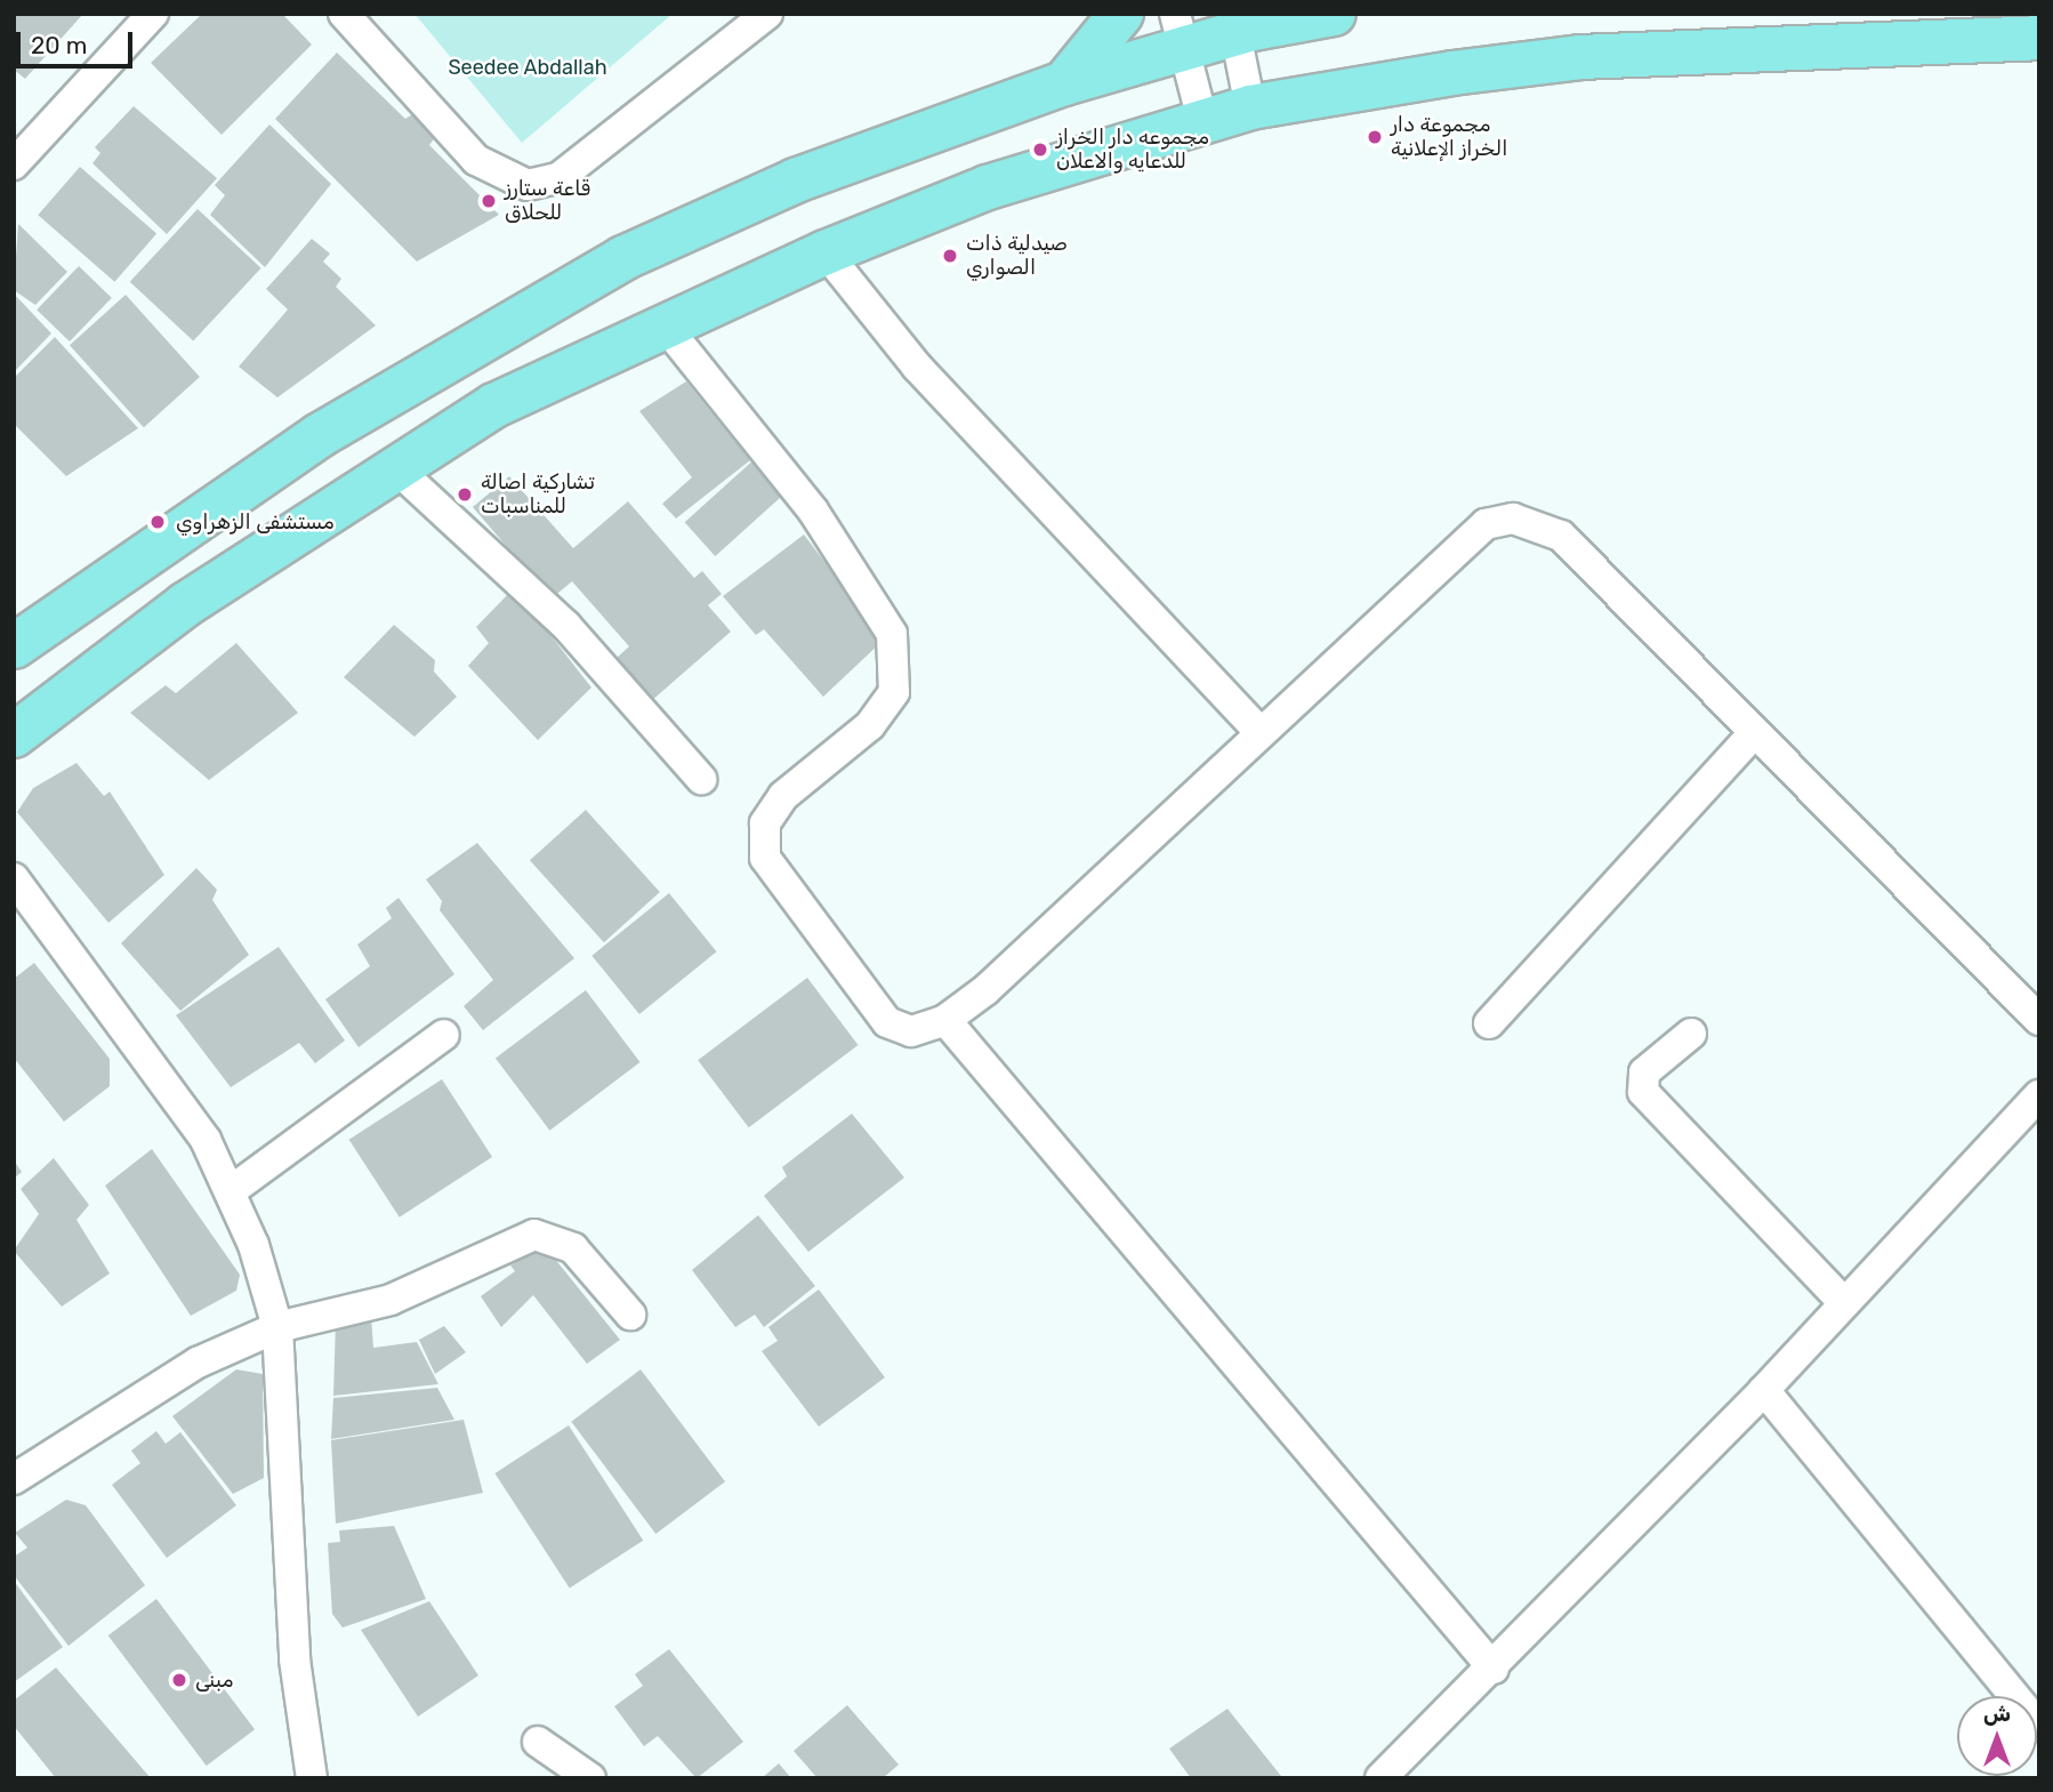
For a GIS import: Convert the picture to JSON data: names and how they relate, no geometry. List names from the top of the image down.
{
  "parks": ["Seedee Abdallah"],
  "places": [
    "مجموعة دار الخراز اﻹعلانية",
    "مجموعه دار الخراز للدعايه والاعلان",
    "قاعة ستارز للحلاق",
    "صيدلية ذات الصواري",
    "تشاركية اصالة للمناسبات",
    "مستشفى الزهراوي",
    "مبنى"
  ],
  "scale_bar": "20 m",
  "north": "top"
}
